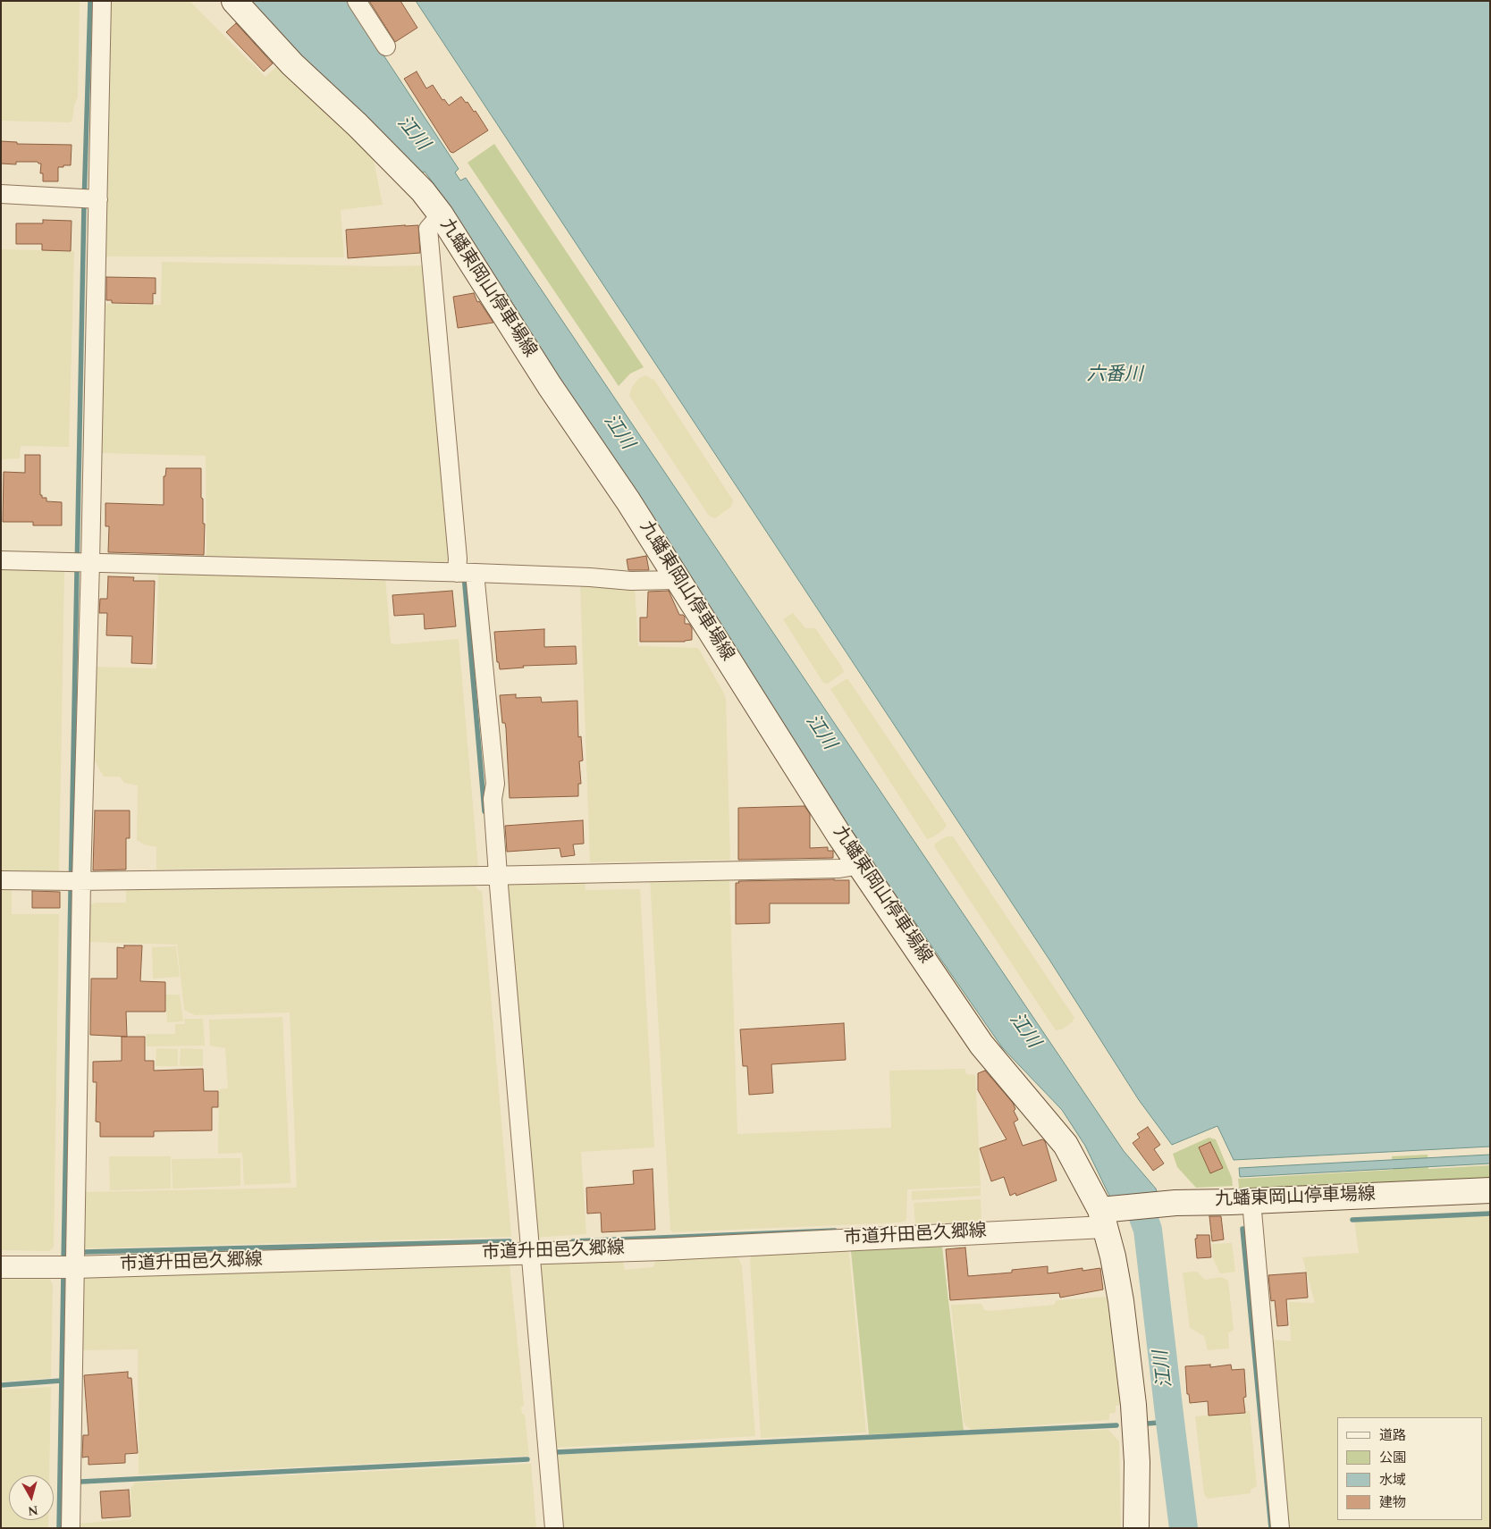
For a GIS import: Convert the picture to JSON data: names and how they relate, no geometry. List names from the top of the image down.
{
  "streets": {
    "main road": ["九蟠東岡山停車場線"],
    "street": ["市道升田邑久郷線"]
  },
  "crossings": [
    ["九蟠東岡山停車場線", "市道升田邑久郷線"]
  ],
  "water": ["江川", "六番川"],
  "legend": [
    "道路",
    "公園",
    "水域",
    "建物"
  ],
  "north": "bottom"
}
